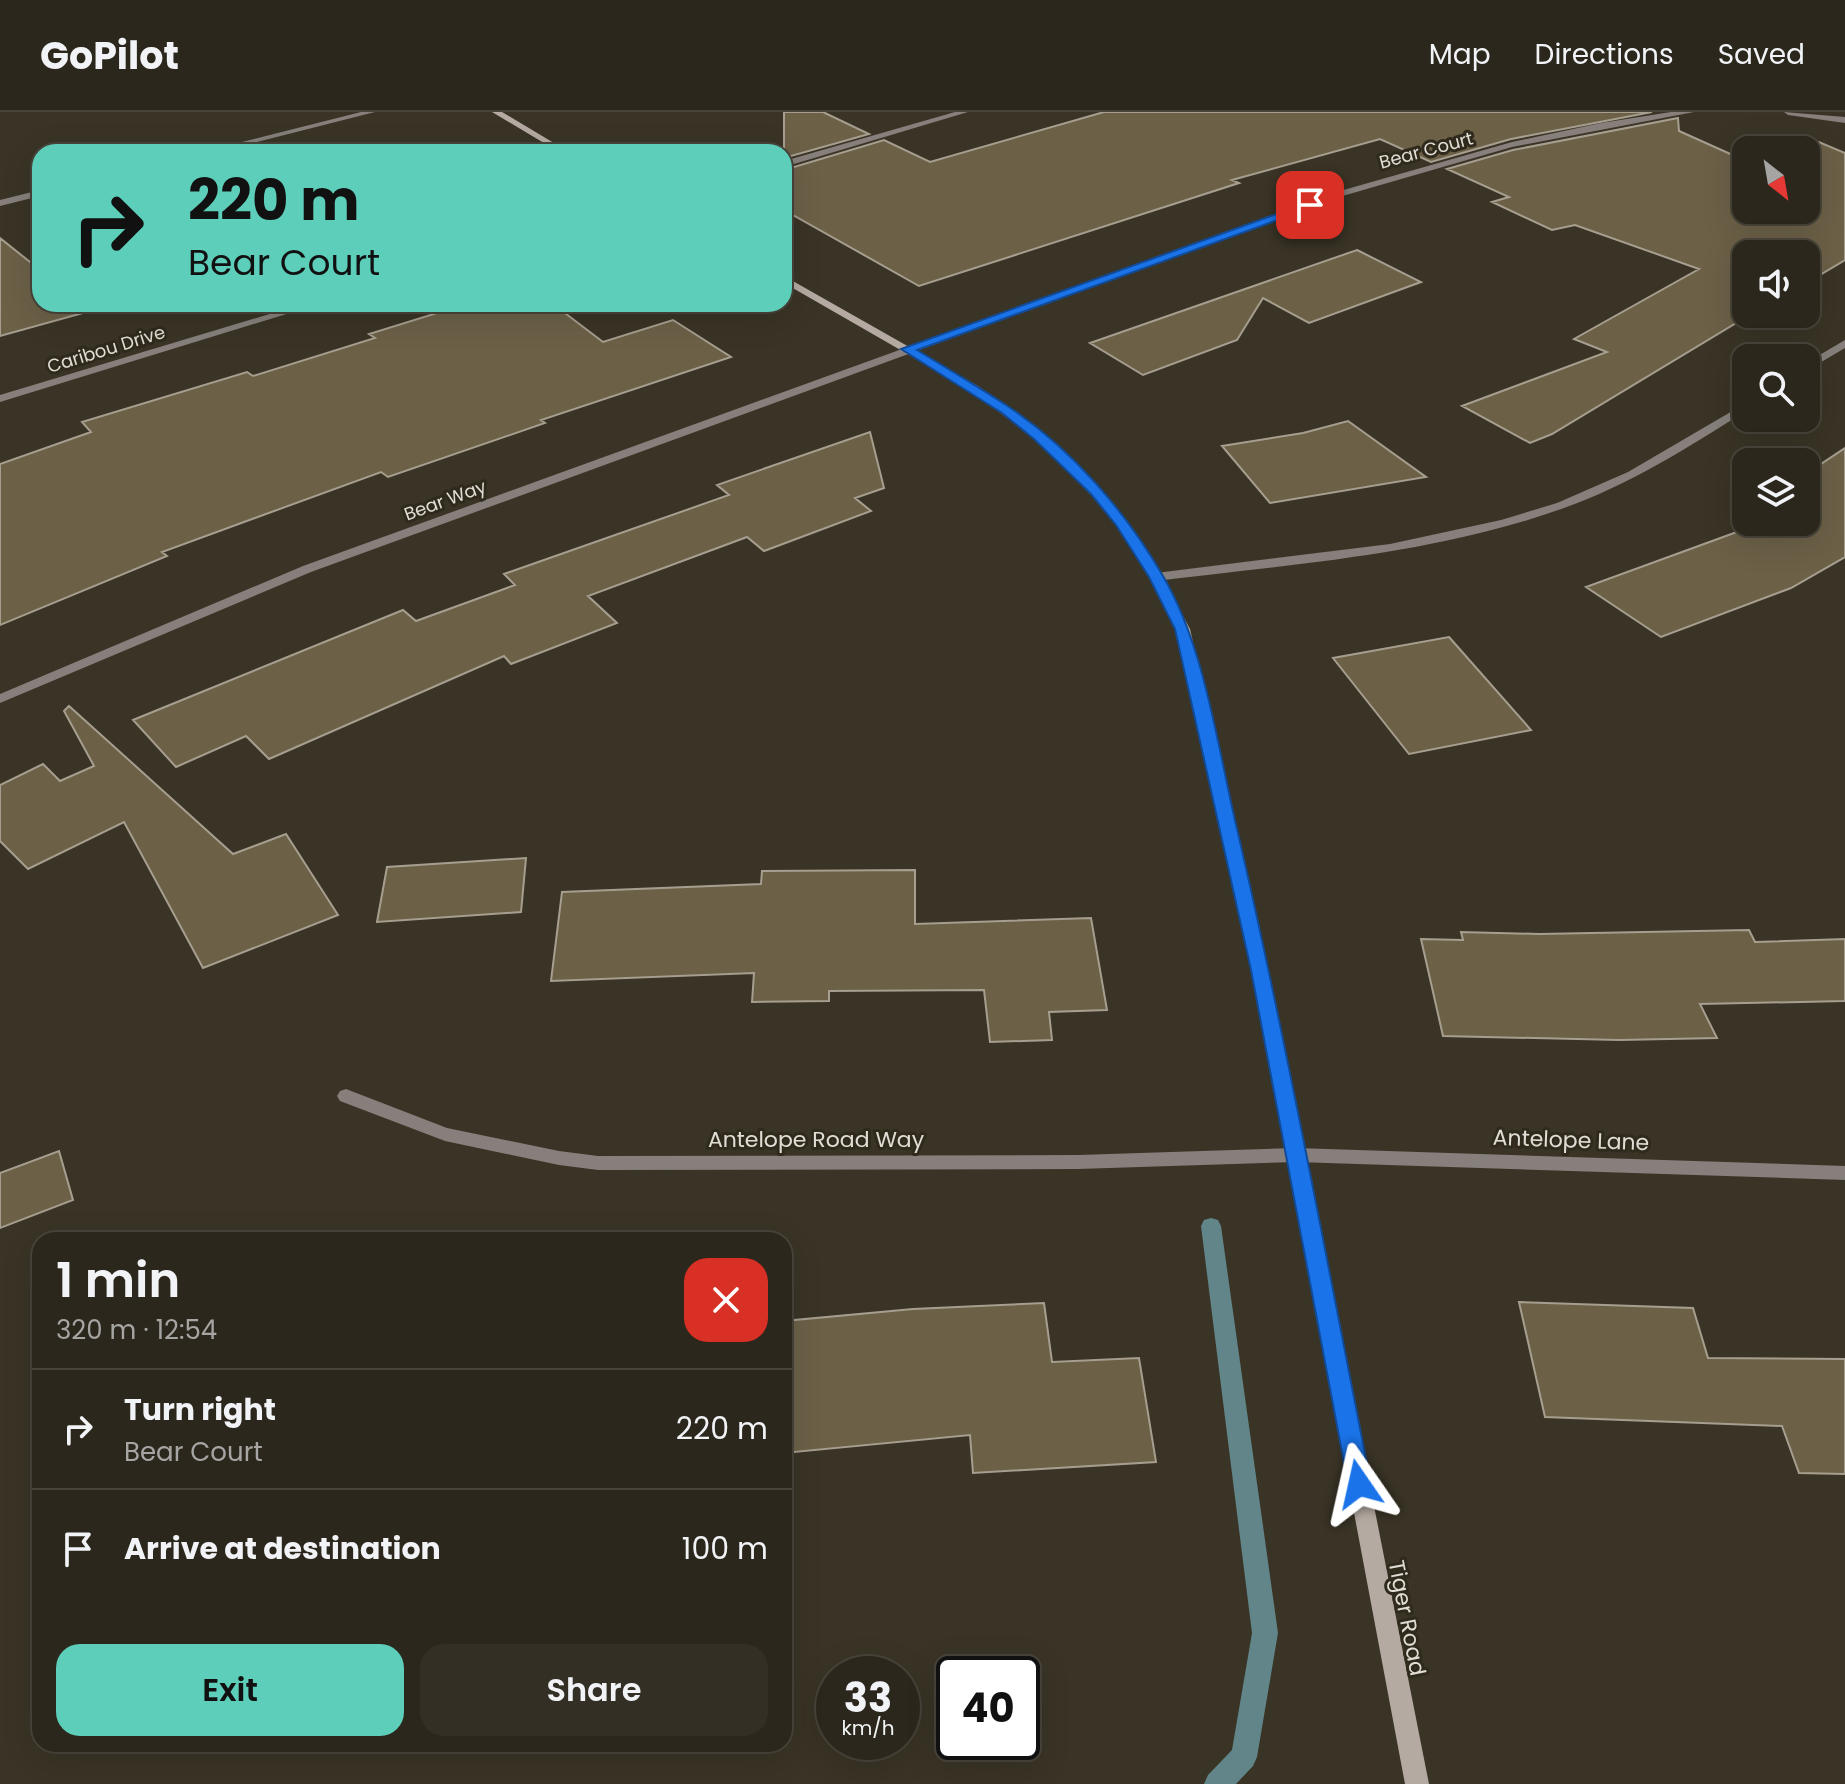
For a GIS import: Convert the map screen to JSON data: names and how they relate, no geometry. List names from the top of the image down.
{
  "streets": {
    "street": [
      "Bear Court",
      "Caribou Drive",
      "Bear Way",
      "Antelope Road Way",
      "Antelope Lane",
      "Tiger Road"
    ]
  },
  "crossings": [
    ["Bear Court", "Bear Way"],
    ["Bear Court", "Tiger Road"],
    ["Bear Way", "Tiger Road"],
    ["Antelope Road Way", "Antelope Lane"],
    ["Antelope Road Way", "Tiger Road"],
    ["Antelope Lane", "Tiger Road"]
  ],
  "north": "bottom right",
  "page": {
    "header": "GoPilot",
    "nav": ["Map", "Directions", "Saved"],
    "turn": ["220 m", "Bear Court"],
    "heading": ["1 min", "320 m · 12:54"],
    "list": [
      {
        "name": "Turn right",
        "note": "Bear Court",
        "value": "220 m"
      },
      {
        "name": "Arrive at destination",
        "value": "100 m"
      }
    ],
    "buttons": ["Exit", "Share"],
    "speed": "33 km/h",
    "limit": "40"
  }
}
